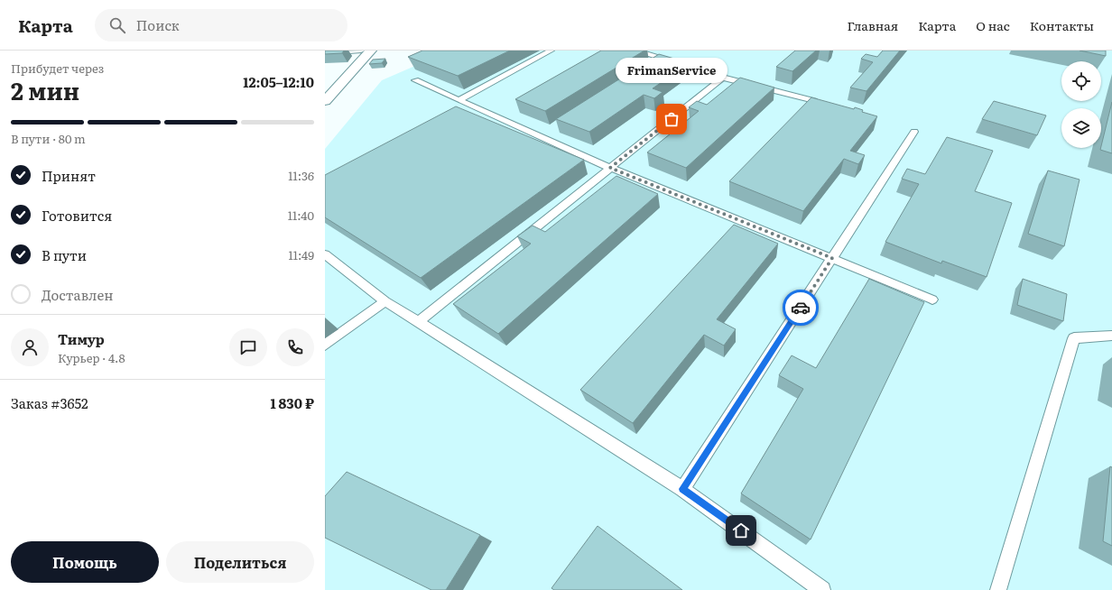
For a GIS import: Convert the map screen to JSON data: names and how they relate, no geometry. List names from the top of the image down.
{
  "places": ["FrimanService"],
  "page": {
    "header": "Карта",
    "search": "Поиск",
    "nav": [
      "Главная",
      "Карта",
      "О нас",
      "Контакты"
    ],
    "heading": ["2 мин", "Прибудет через", "12:05–12:10"],
    "panel": [
      "Тимур",
      "Курьер · 4.8",
      "Заказ #3652",
      "1 830 ₽"
    ],
    "bubble": "FrimanService",
    "bar": "В пути · 80 m",
    "list": [
      ["Принят", "11:36"],
      ["Готовится", "11:40"],
      ["В пути", "11:49"],
      "Доставлен"
    ],
    "buttons": ["Помощь", "Поделиться"]
  }
}
